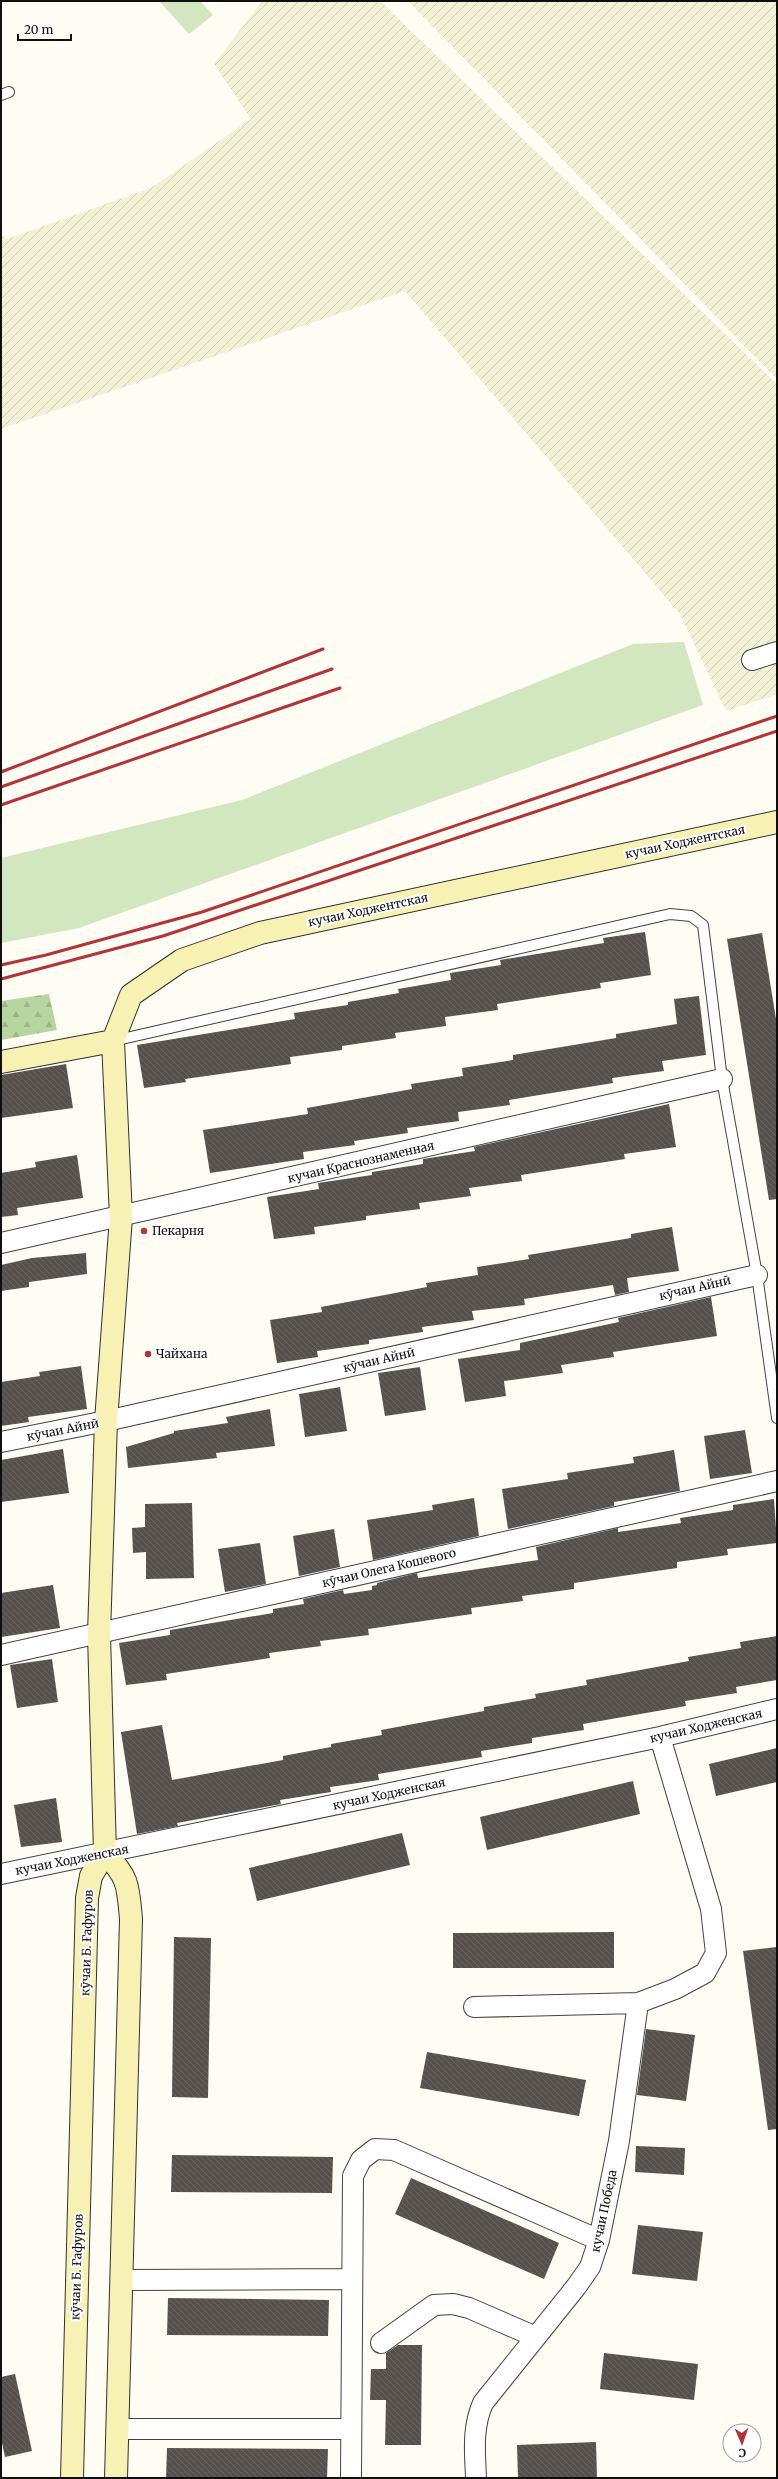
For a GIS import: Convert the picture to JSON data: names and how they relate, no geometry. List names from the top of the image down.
{
  "streets": {
    "main road": ["кучаи Ходжентская", "кӯчаи Б. Ғафуров"],
    "street": [
      "кучаи Краснознаменная",
      "кӯчаи Айнӣ",
      "кӯчаи Олега Кошевого",
      "кучаи Ходженская",
      "кучаи Победа"
    ]
  },
  "crossings": [
    ["кучаи Ходженская", "кӯчаи Б. Ғафуров"]
  ],
  "places": ["Пекарня", "Чайхана"],
  "scale_bar": "20 m",
  "north": "bottom"
}
